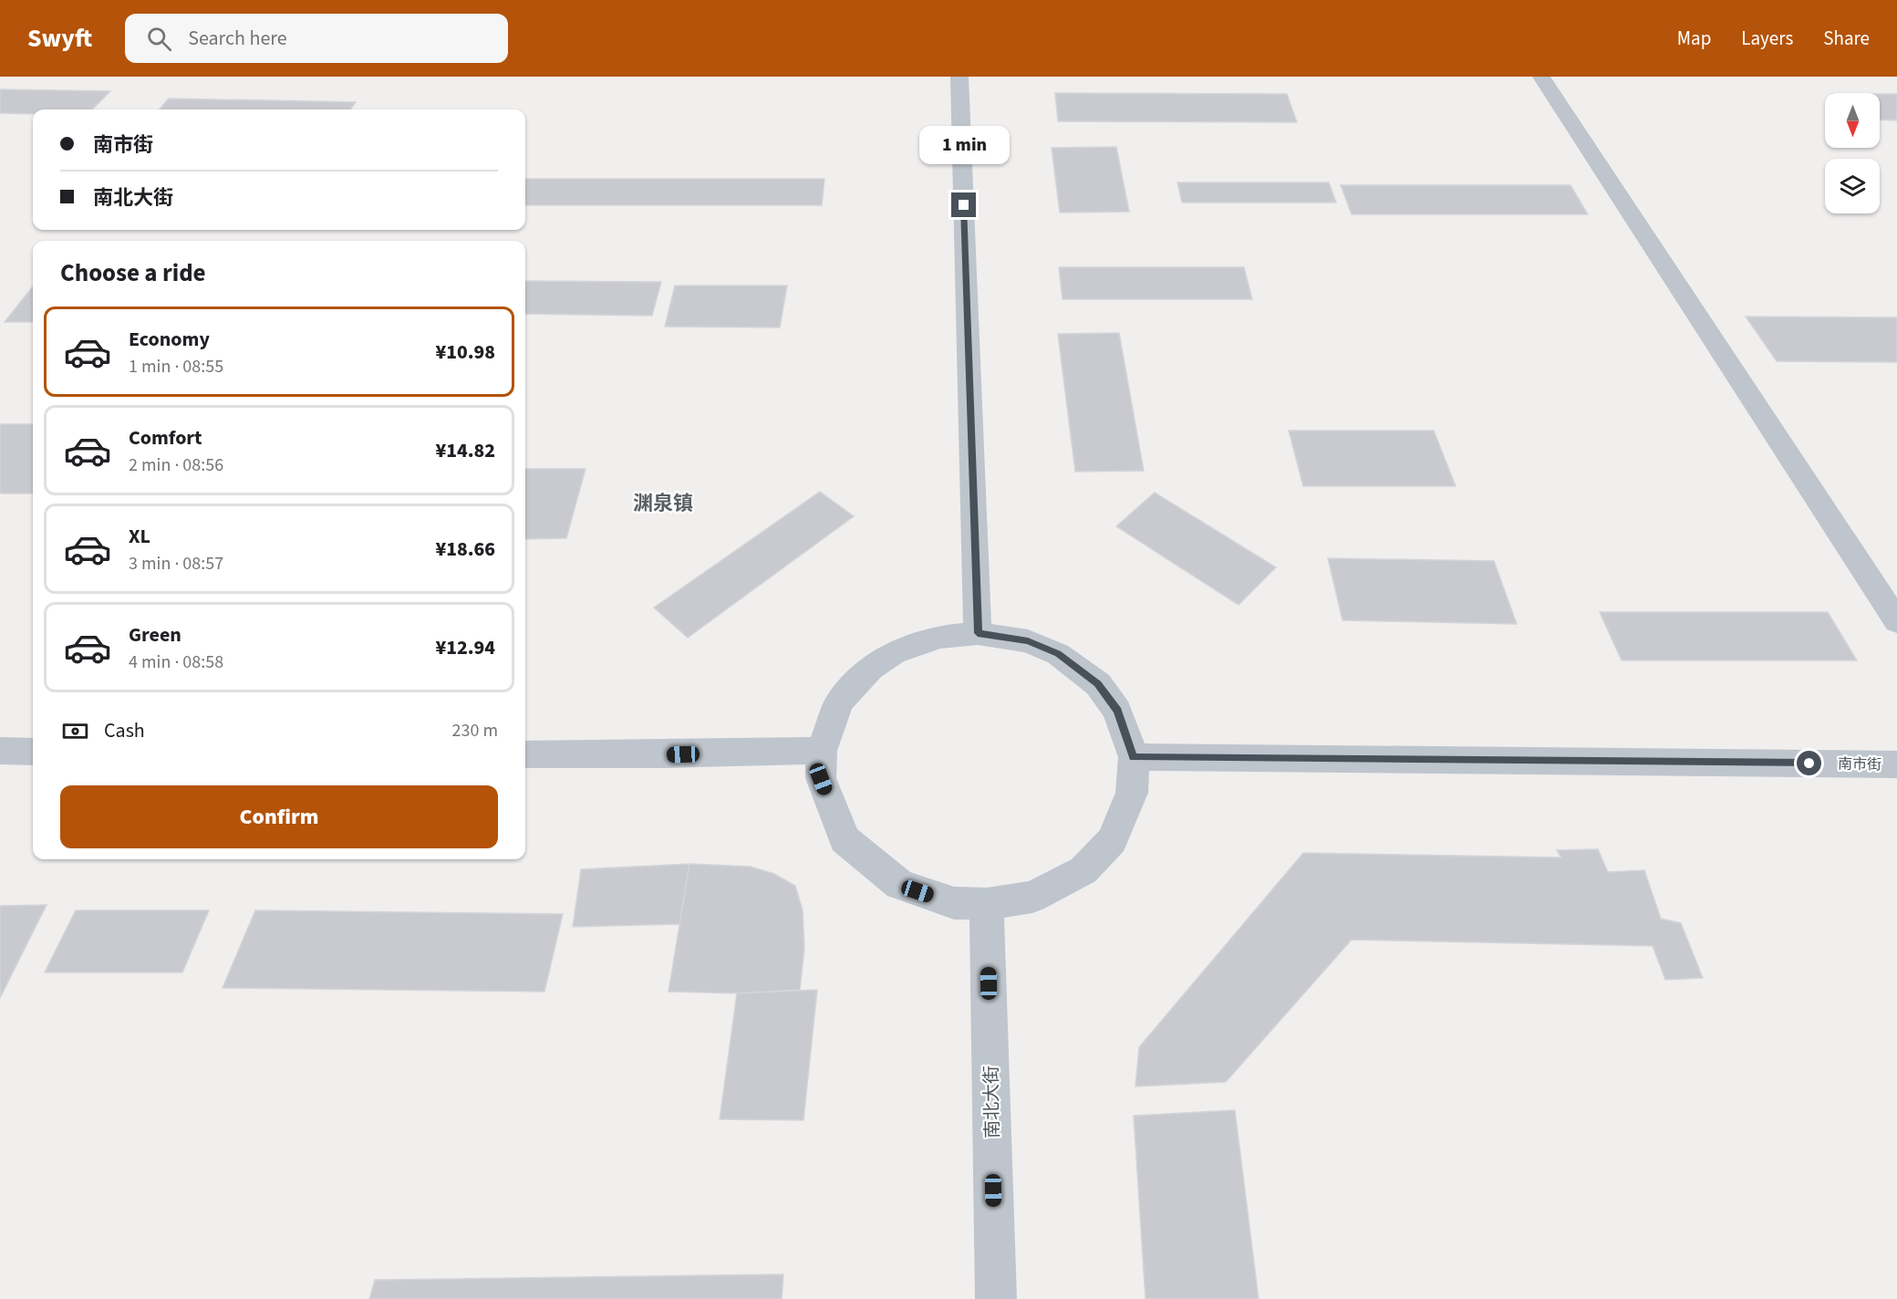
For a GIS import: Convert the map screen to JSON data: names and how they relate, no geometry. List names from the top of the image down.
{
  "streets": {
    "street": ["南市街", "南北大街"]
  },
  "districts": ["渊泉镇"],
  "north": "bottom",
  "page": {
    "header": "Swyft",
    "search": "Search here",
    "nav": ["Map", "Layers", "Share"],
    "banner": ["南市街", "南北大街"],
    "bubble": "1 min",
    "heading": "Choose a ride",
    "list": [
      {
        "name": "Economy",
        "note": "1 min · 08:55",
        "value": "¥10.98"
      },
      {
        "name": "Comfort",
        "note": "2 min · 08:56",
        "value": "¥14.82"
      },
      {
        "name": "XL",
        "note": "3 min · 08:57",
        "value": "¥18.66"
      },
      {
        "name": "Green",
        "note": "4 min · 08:58",
        "value": "¥12.94"
      }
    ],
    "pay": ["Cash", "230 m"],
    "buttons": "Confirm"
  }
}
